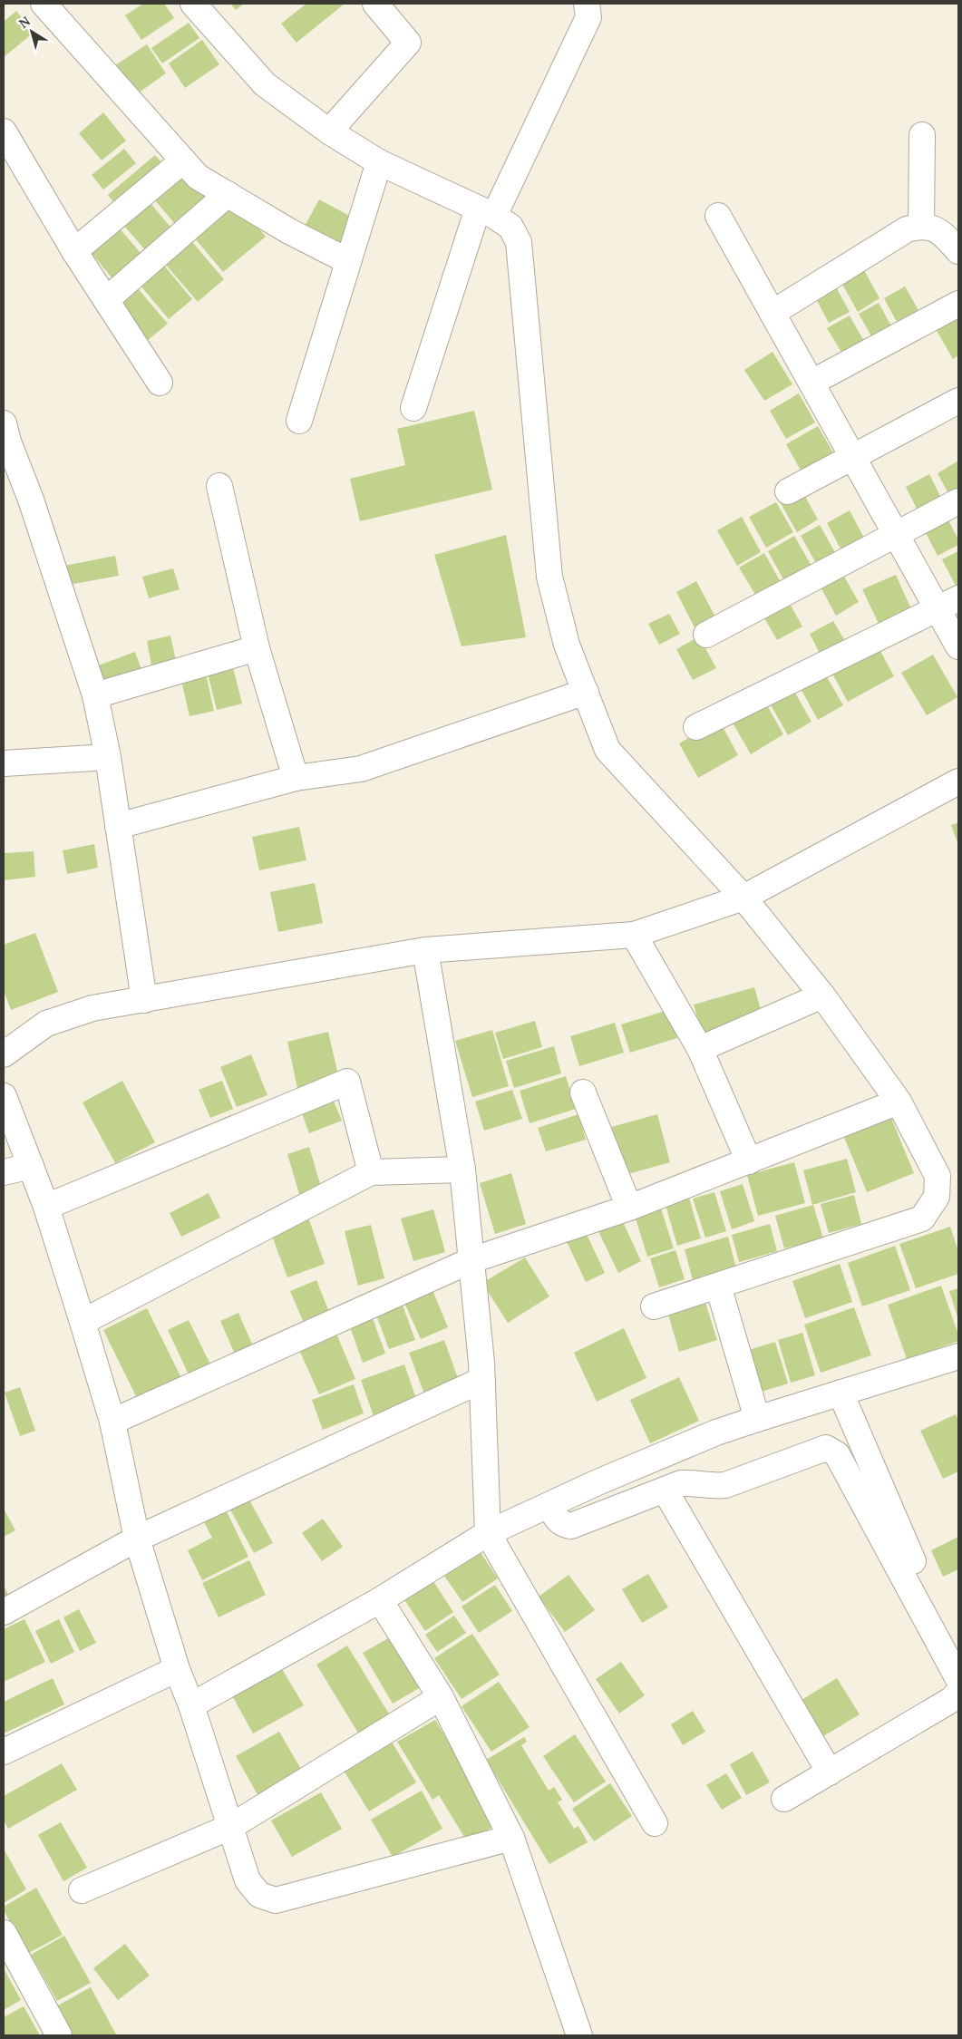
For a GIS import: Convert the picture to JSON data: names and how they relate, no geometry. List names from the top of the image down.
{
  "north": "top left"
}
